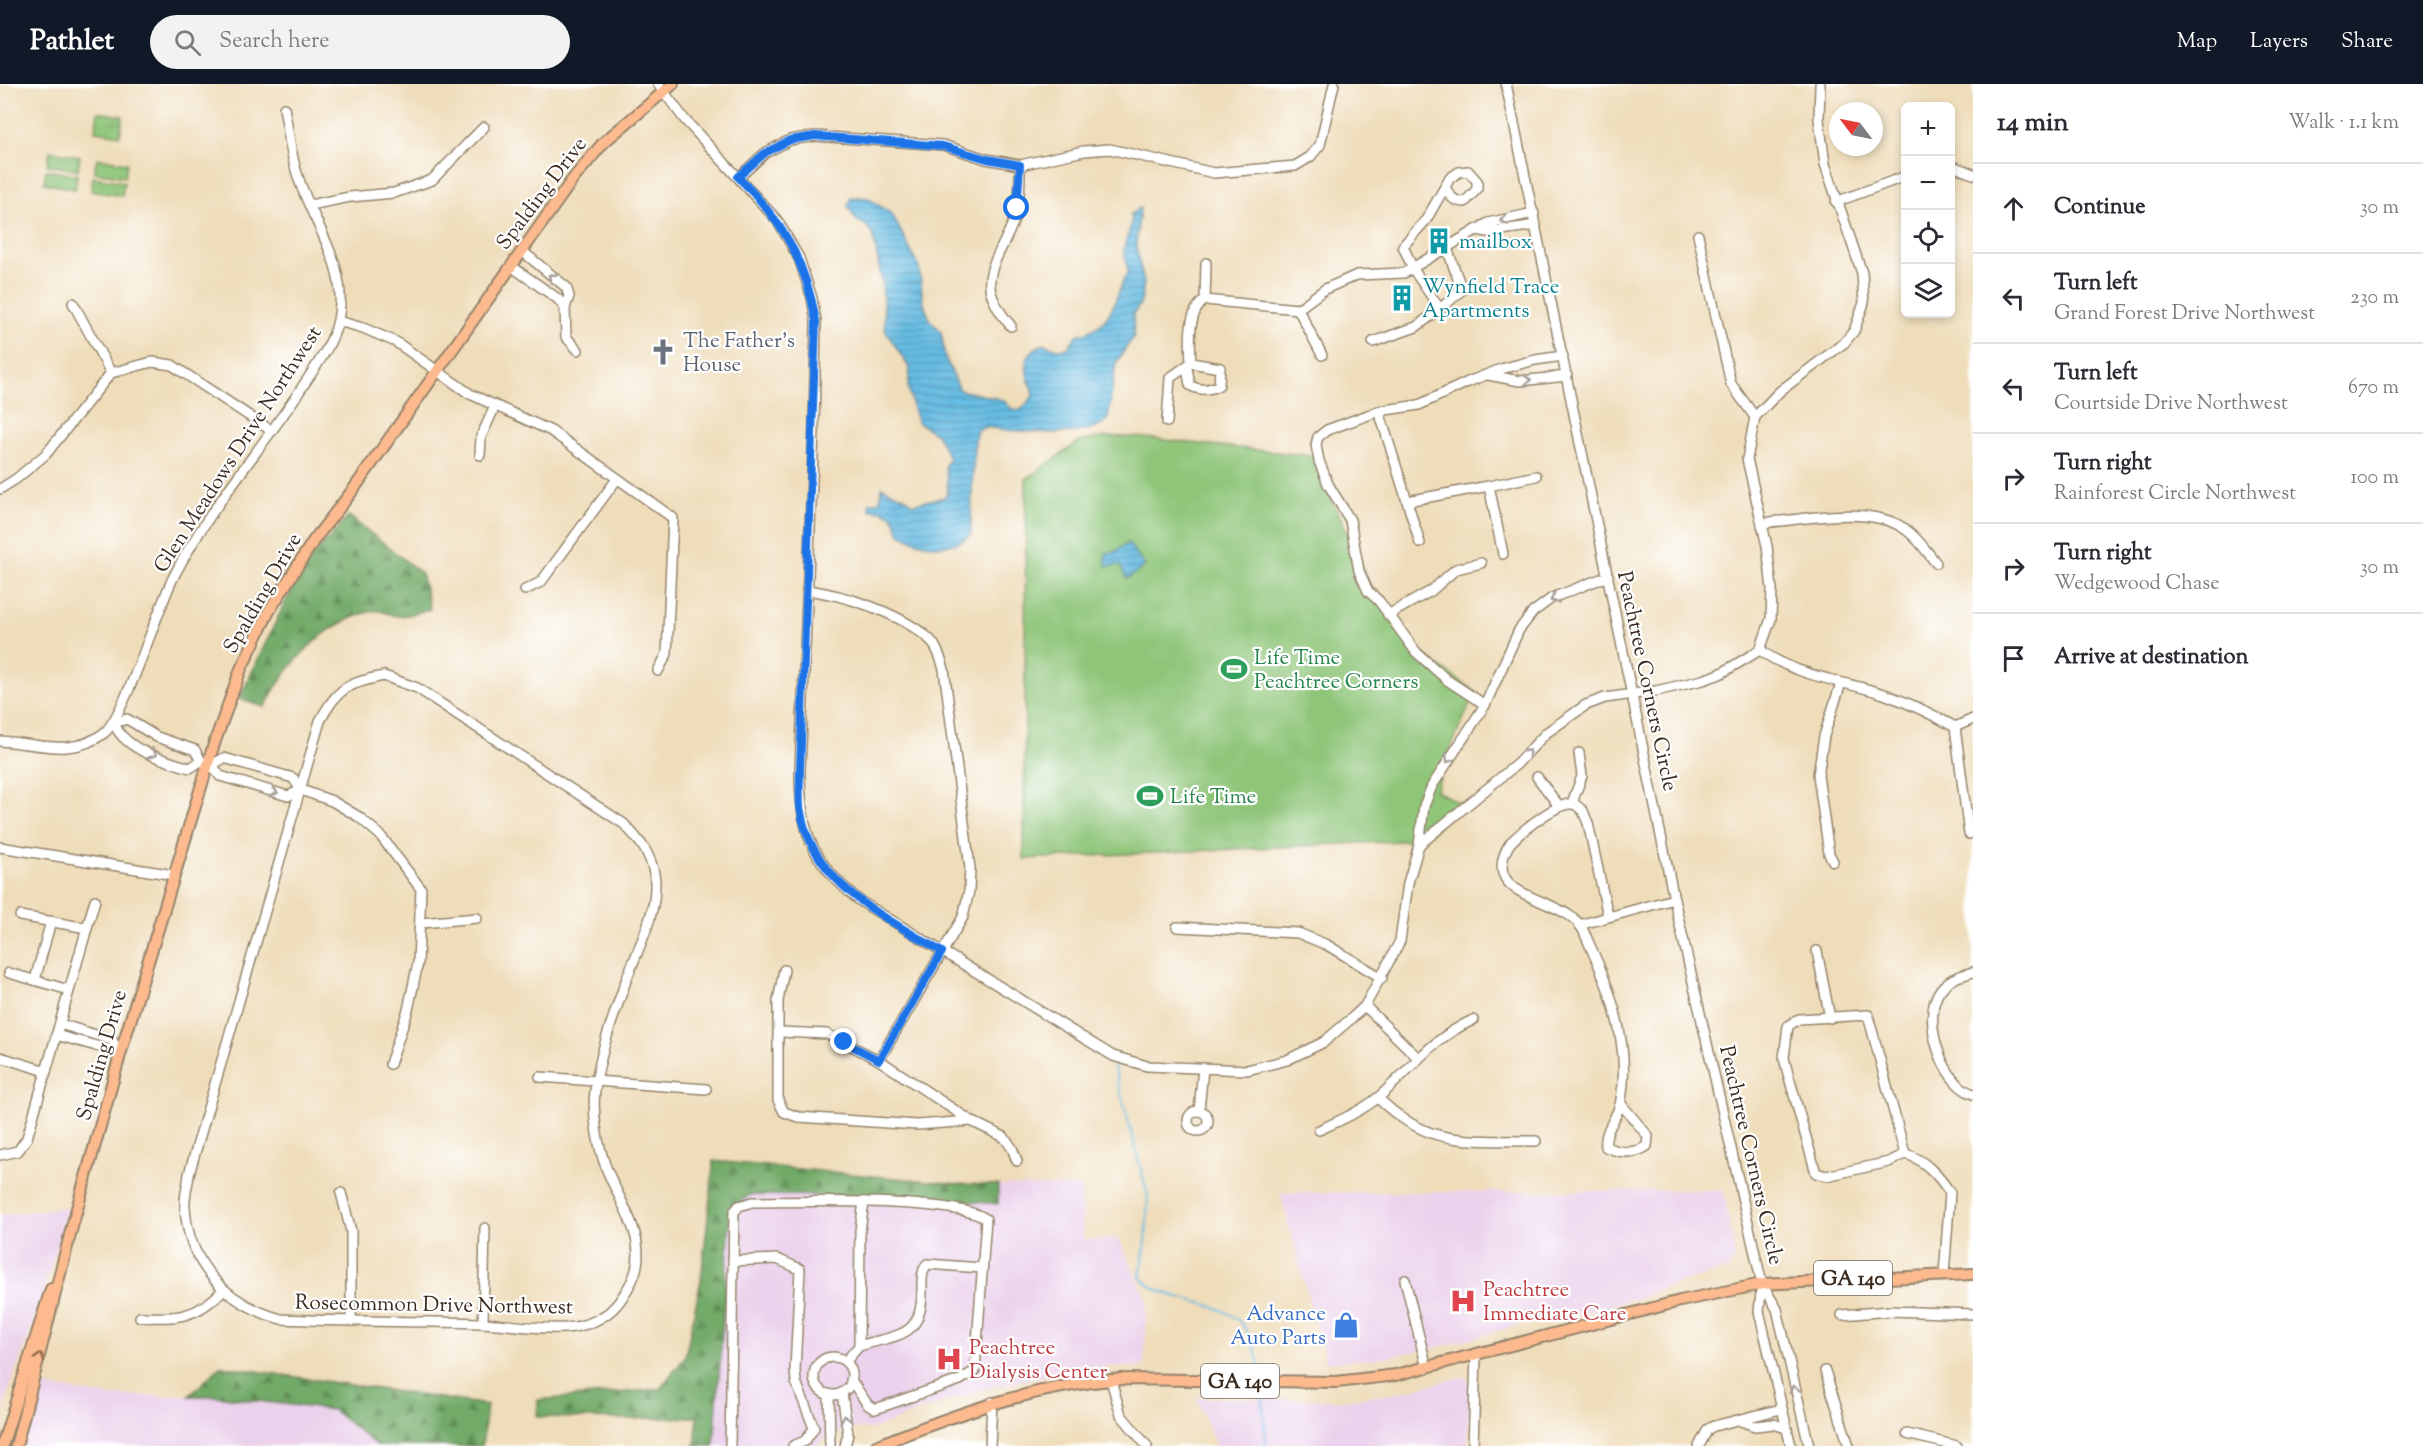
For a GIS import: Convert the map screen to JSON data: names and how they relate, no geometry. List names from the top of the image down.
{
  "streets": {
    "main road": ["Spalding Drive", "GA 140"],
    "street": ["Glen Meadows Drive Northwest", "Peachtree Corners Circle", "Rosecommon Drive Northwest"]
  },
  "crossings": [
    ["Peachtree Corners Circle", "GA 140"]
  ],
  "places": {
    "building": ["mailbox", "Wynfield Trace Apartments"],
    "church": ["The Father's House"],
    "sports": ["Life Time Peachtree Corners", "Life Time"],
    "hospital": ["Peachtree Immediate Care", "Peachtree Dialysis Center"],
    "shop": ["Advance Auto Parts"]
  },
  "north": "top left",
  "page": {
    "header": "Pathlet",
    "search": "Search here",
    "nav": ["Map", "Layers", "Share"],
    "heading": ["14 min", "Walk · 1.1 km"],
    "map_buttons": ["+", "−"],
    "list": [
      ["Continue", "30 m"],
      ["Turn left", "Grand Forest Drive Northwest", "230 m"],
      ["Turn left", "Courtside Drive Northwest", "670 m"],
      ["Turn right", "Rainforest Circle Northwest", "100 m"],
      ["Turn right", "Wedgewood Chase", "30 m"],
      "Arrive at destination"
    ]
  }
}
